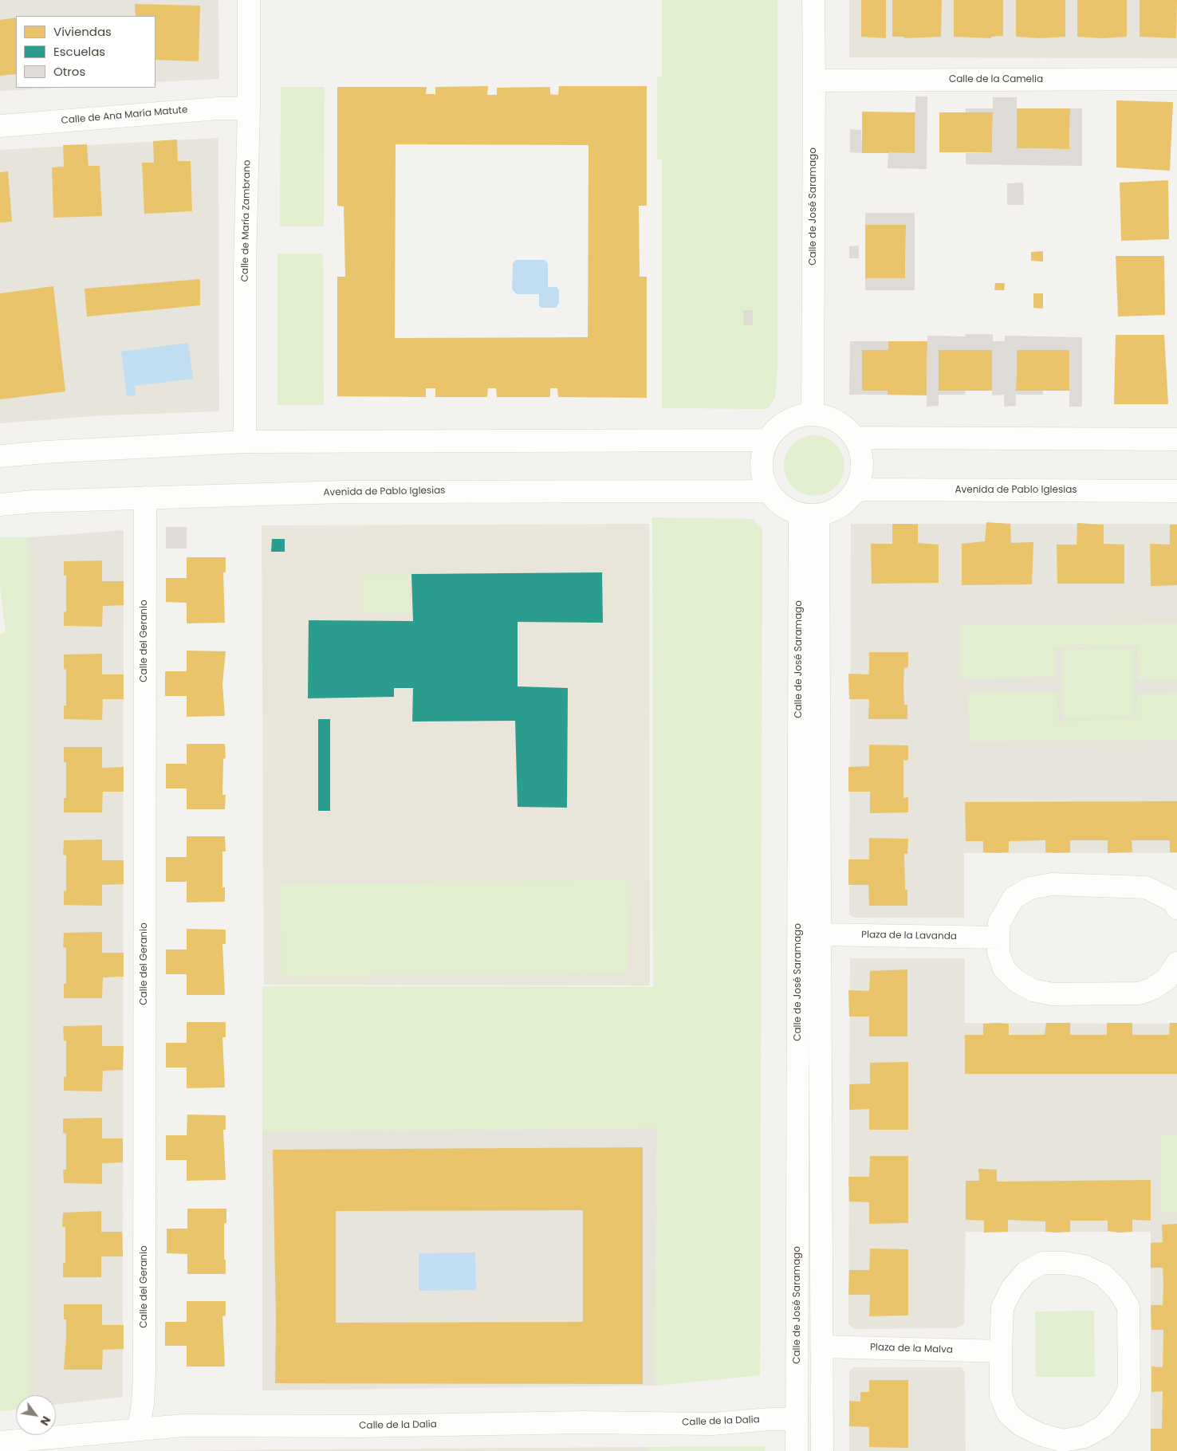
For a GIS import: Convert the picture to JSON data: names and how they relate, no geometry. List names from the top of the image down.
{
  "streets": {
    "street": [
      "Calle de la Camelia",
      "Calle de Ana María Matute",
      "Calle de José Saramago",
      "Calle de María Zambrano",
      "Avenida de Pablo Iglesias",
      "Calle del Geranio",
      "Plaza de la Lavanda",
      "Plaza de la Malva",
      "Calle de la Dalia"
    ]
  },
  "crossings": [
    ["Calle de la Camelia", "Calle de José Saramago"],
    ["Calle de Ana María Matute", "Calle de María Zambrano"],
    ["Calle de José Saramago", "Avenida de Pablo Iglesias"],
    ["Calle de José Saramago", "Plaza de la Lavanda"],
    ["Calle de José Saramago", "Plaza de la Malva"],
    ["Calle de José Saramago", "Calle de la Dalia"],
    ["Avenida de Pablo Iglesias", "Calle del Geranio"],
    ["Calle del Geranio", "Calle de la Dalia"]
  ],
  "legend": ["Viviendas", "Escuelas", "Otros"],
  "north": "bottom right"
}
